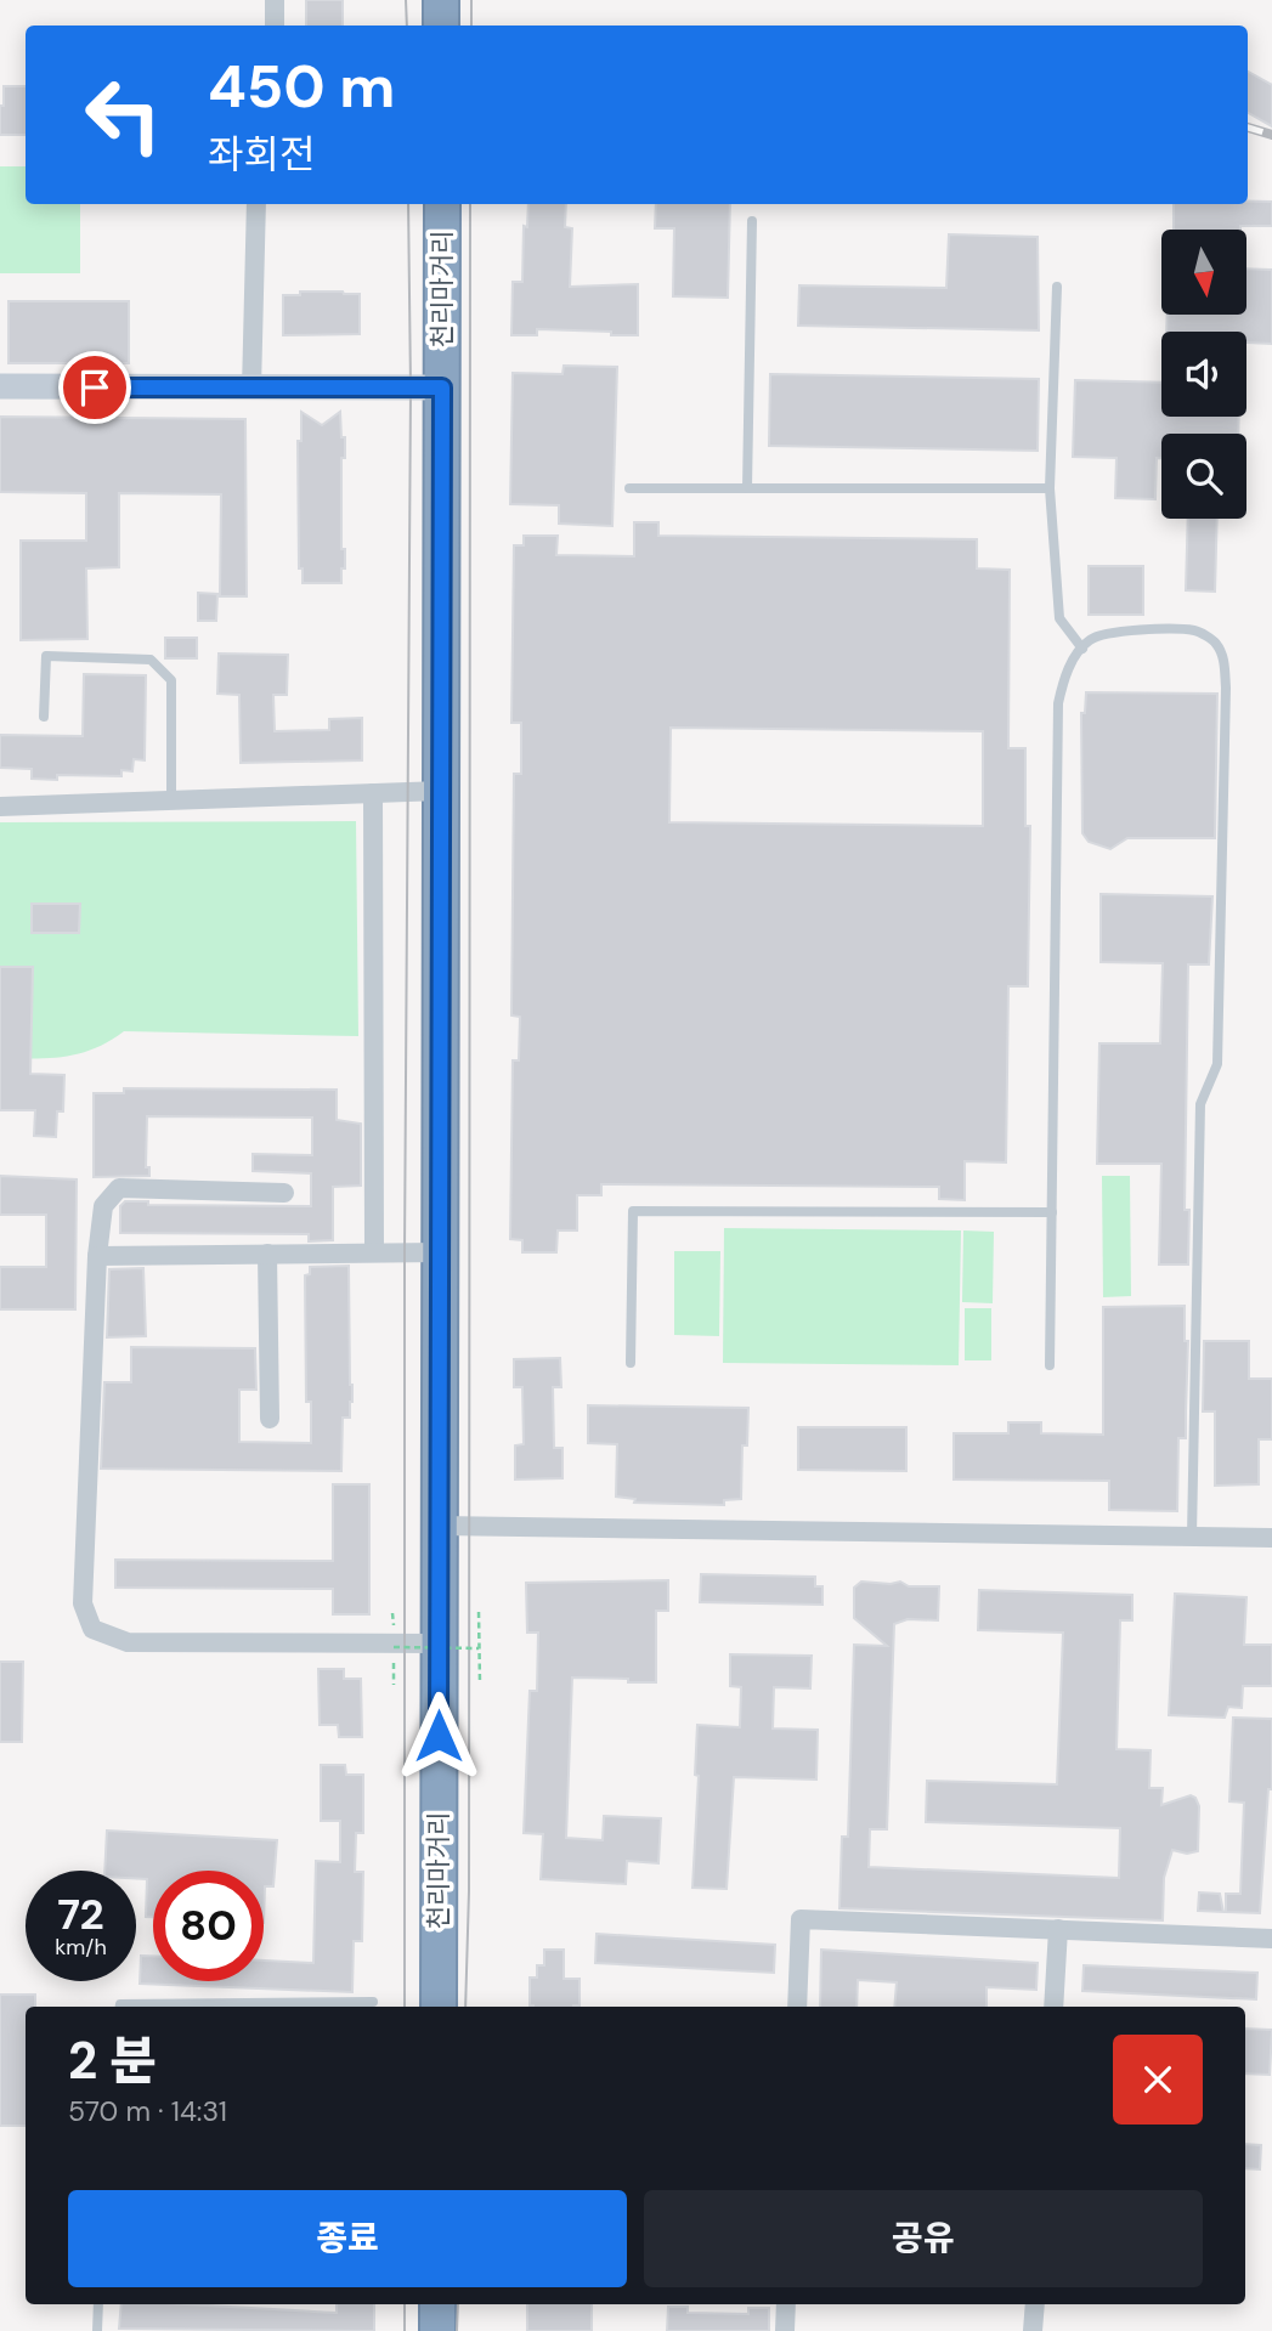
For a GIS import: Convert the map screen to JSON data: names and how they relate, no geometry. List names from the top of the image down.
{
  "streets": {
    "highway": ["천리마거리"]
  },
  "north": "bottom",
  "page": {
    "turn": ["450 m", "좌회전"],
    "speed": "72 km/h",
    "limit": "80",
    "heading": ["2 분", "570 m · 14:31"],
    "buttons": ["종료", "공유"]
  }
}
